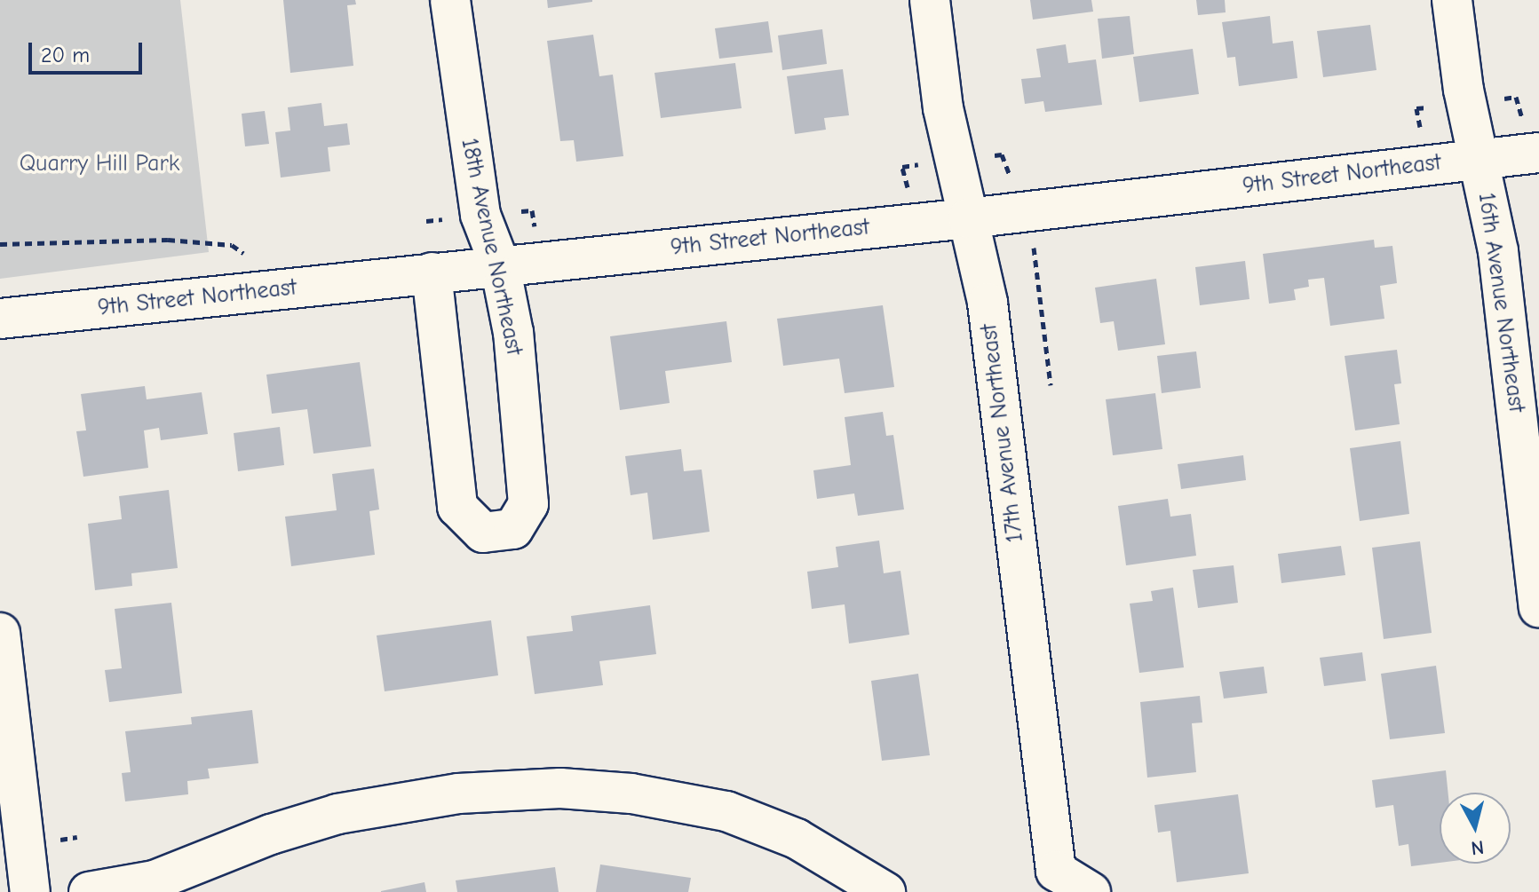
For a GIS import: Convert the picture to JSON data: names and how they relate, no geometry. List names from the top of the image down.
{
  "streets": {
    "street": [
      "9th Street Northeast",
      "18th Avenue Northeast",
      "16th Avenue Northeast",
      "17th Avenue Northeast"
    ]
  },
  "crossings": [
    ["9th Street Northeast", "18th Avenue Northeast"],
    ["9th Street Northeast", "16th Avenue Northeast"],
    ["9th Street Northeast", "17th Avenue Northeast"]
  ],
  "parks": ["Quarry Hill Park"],
  "scale_bar": "20 m",
  "north": "bottom"
}
